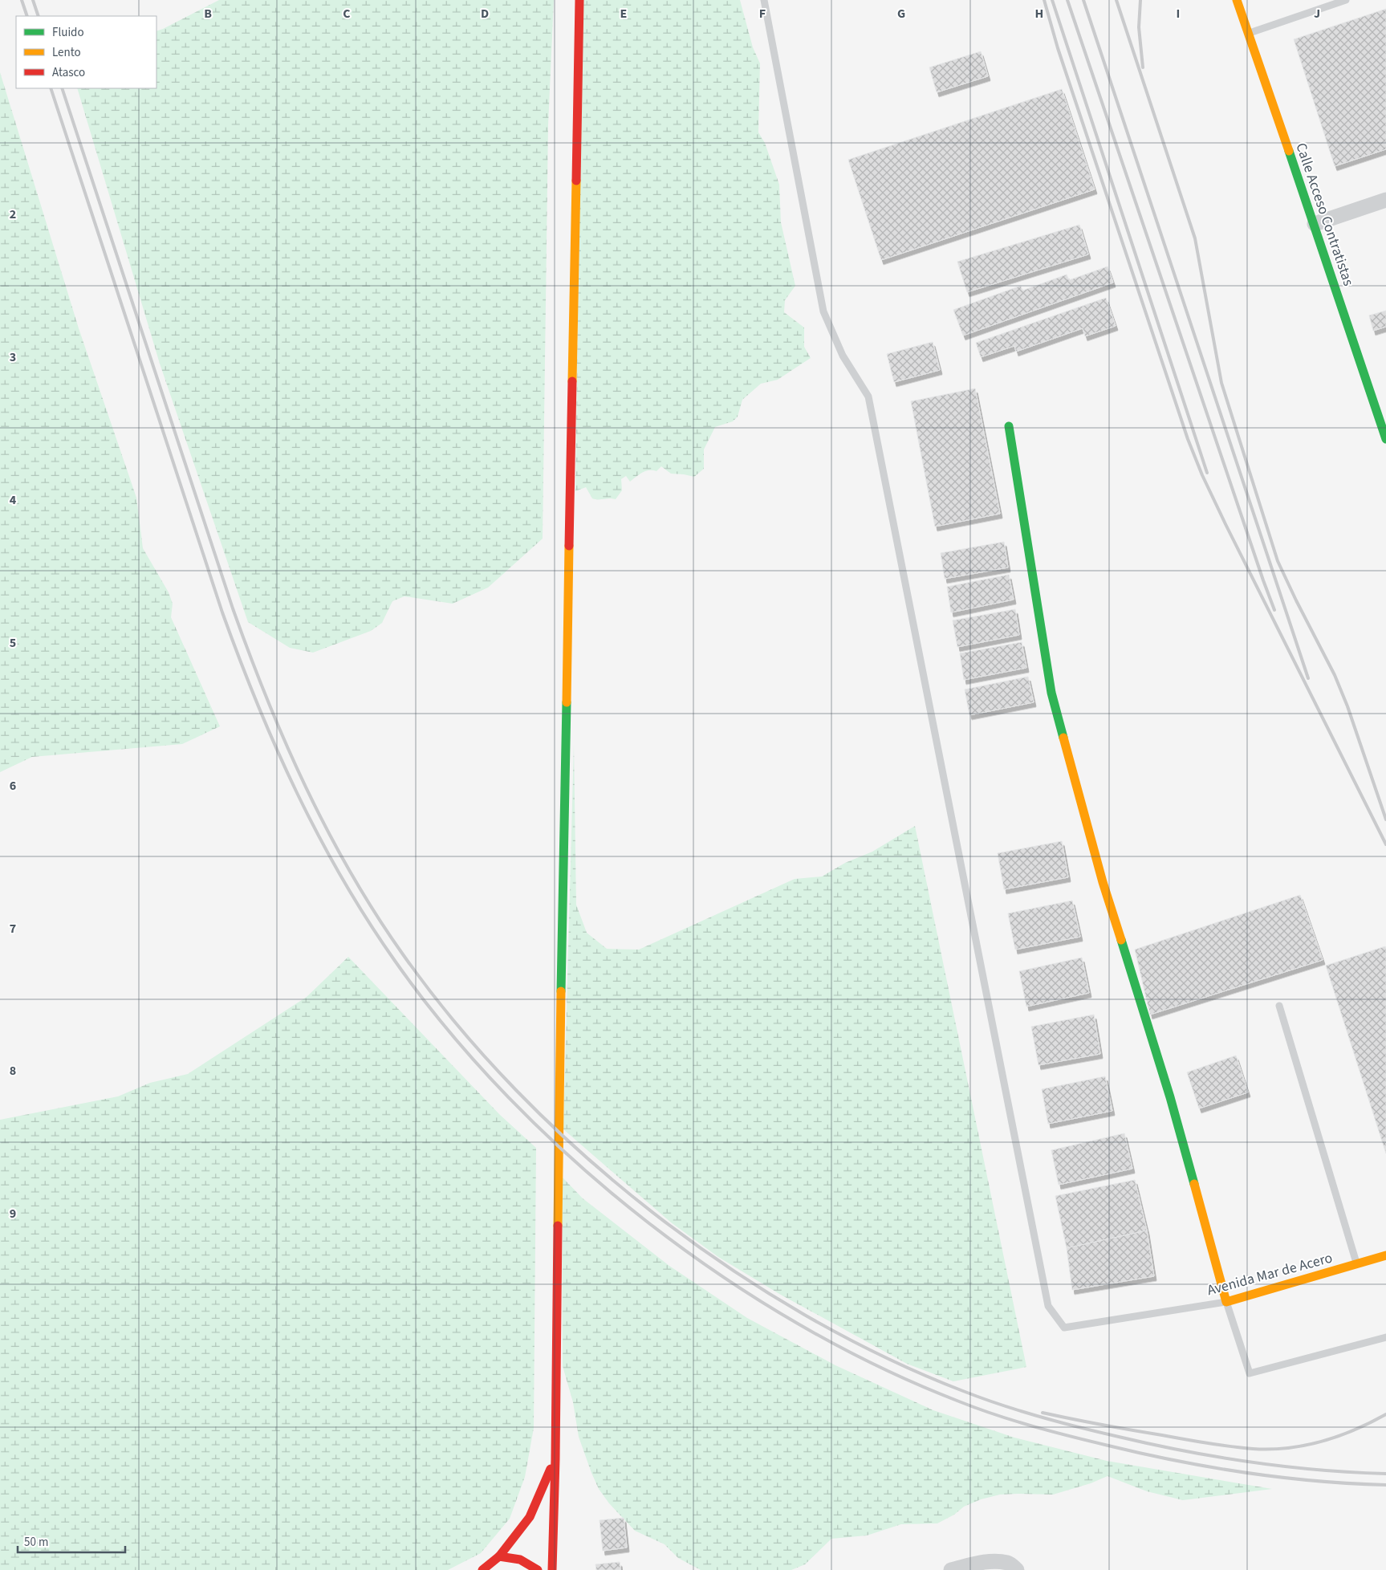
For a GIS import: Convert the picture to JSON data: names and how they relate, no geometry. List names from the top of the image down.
{
  "streets": {
    "main road": ["Calle Acceso Contratistas", "Avenida Mar de Acero"]
  },
  "legend": ["Fluido", "Lento", "Atasco"],
  "scale_bar": "50 m",
  "grid": {
    "columns": [
      "B",
      "C",
      "D",
      "E",
      "F",
      "G",
      "H",
      "I",
      "J"
    ],
    "rows": [
      "2",
      "3",
      "4",
      "5",
      "6",
      "7",
      "8",
      "9"
    ]
  }
}
